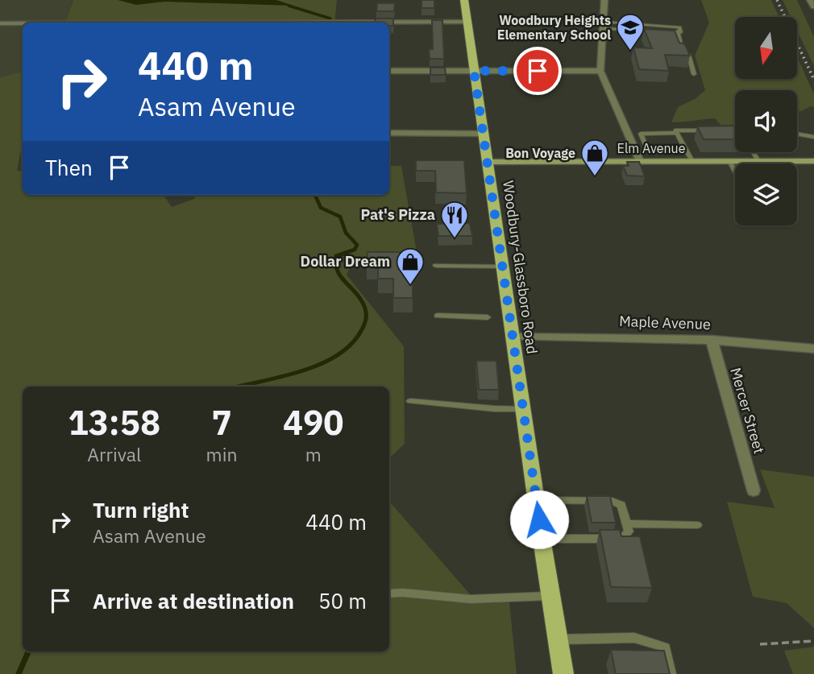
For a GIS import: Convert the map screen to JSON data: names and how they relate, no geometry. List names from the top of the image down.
{
  "streets": {
    "main road": ["Elm Avenue", "Woodbury-Glassboro Road"],
    "street": ["Maple Avenue", "Mercer Street"]
  },
  "crossings": [
    ["Elm Avenue", "Woodbury-Glassboro Road"],
    ["Woodbury-Glassboro Road", "Maple Avenue"],
    ["Maple Avenue", "Mercer Street"]
  ],
  "places": {
    "school or university": ["Woodbury Heights Elementary School"],
    "shop": ["Bon Voyage", "Dollar Dream"],
    "restaurant": ["Pat's Pizza"]
  },
  "north": "bottom",
  "page": {
    "turn": ["440 m", "Asam Avenue"],
    "then": "Then",
    "eta": [
      "13:58",
      "Arrival",
      "7",
      "min",
      "490",
      "m"
    ],
    "list": [
      {
        "name": "Turn right",
        "note": "Asam Avenue",
        "value": "440 m"
      },
      {
        "name": "Arrive at destination",
        "value": "50 m"
      }
    ]
  }
}
